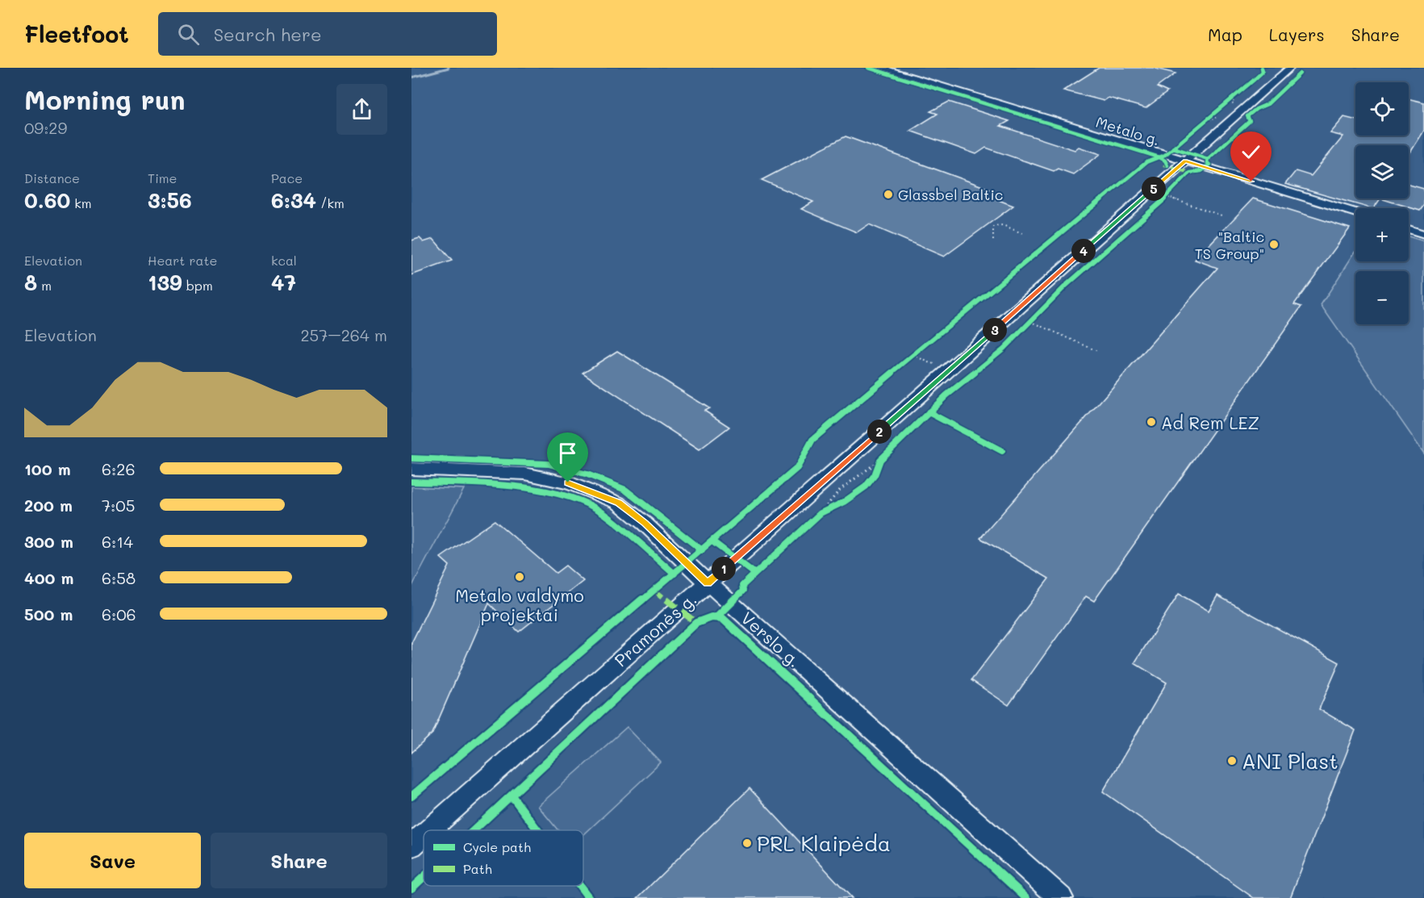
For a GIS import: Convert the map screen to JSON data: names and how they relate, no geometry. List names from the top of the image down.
{
  "streets": {
    "street": ["Metalo g.", "Pramonės g.", "Verslo g."]
  },
  "crossings": [
    ["Metalo g.", "Pramonės g."],
    ["Pramonės g.", "Verslo g."]
  ],
  "places": [
    "Glassbel Baltic",
    "\"Baltic TS Group\"",
    "Ad Rem LEZ",
    "Metalo valdymo projektai",
    "ANI Plast",
    "PRL Klaipėda"
  ],
  "legend": ["Cycle path", "Path"],
  "page": {
    "header": "Fleetfoot",
    "search": "Search here",
    "nav": ["Map", "Layers", "Share"],
    "heading": ["Morning run", "09:29"],
    "map_buttons": ["+", "−"],
    "stats": [
      ["Distance", "0.60 km"],
      ["Time", "3:56"],
      ["Pace", "6:34 /km"],
      ["Elevation", "8 m"],
      ["Heart rate", "139 bpm"],
      ["kcal", "47"]
    ],
    "pins": [
      "5",
      "4",
      "3",
      "2",
      "1"
    ],
    "chart": ["Elevation", "257–264 m"],
    "list": [
      {
        "name": "100 m",
        "note": "6:26"
      },
      {
        "name": "200 m",
        "note": "7:05"
      },
      {
        "name": "300 m",
        "note": "6:14"
      },
      {
        "name": "400 m",
        "note": "6:58"
      },
      {
        "name": "500 m",
        "note": "6:06"
      }
    ],
    "buttons": ["Save", "Share"]
  }
}
